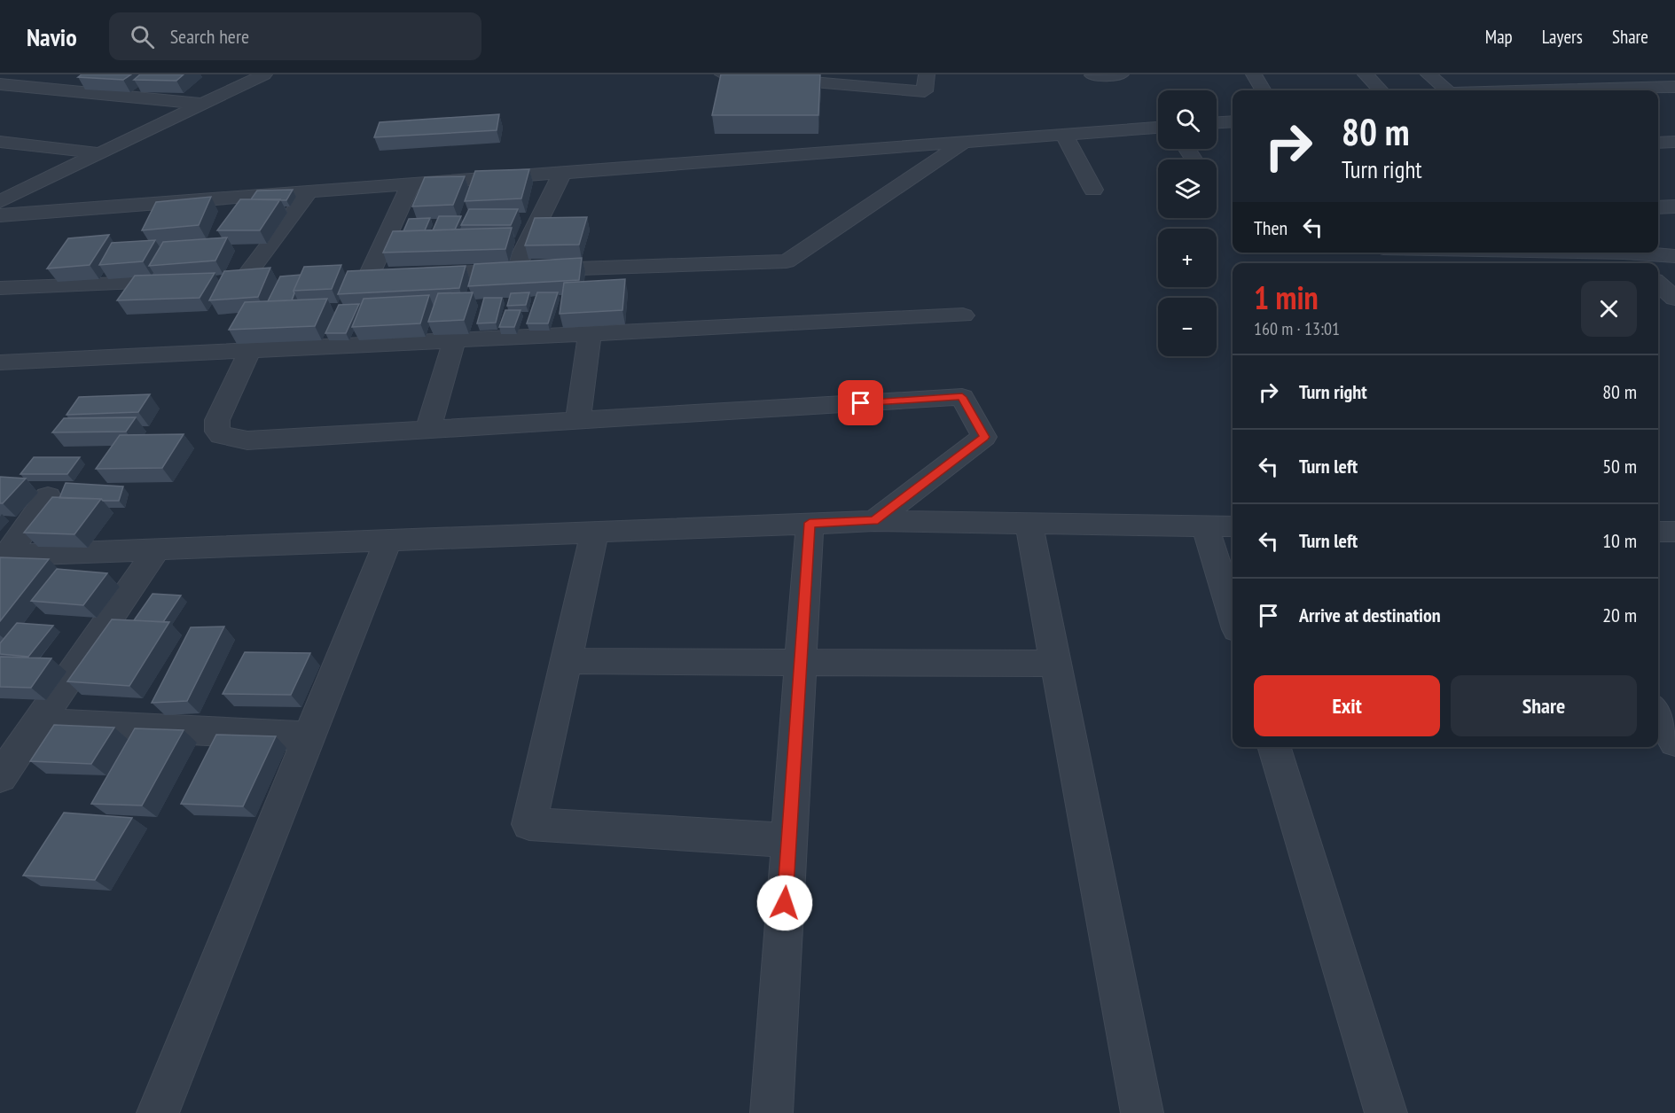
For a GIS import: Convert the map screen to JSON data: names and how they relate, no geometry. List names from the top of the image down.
{
  "page": {
    "header": "Navio",
    "search": "Search here",
    "nav": ["Map", "Layers", "Share"],
    "map_buttons": ["+", "−"],
    "turn": ["80 m", "Turn right"],
    "then": "Then",
    "heading": ["1 min", "160 m · 13:01"],
    "list": [
      {
        "name": "Turn right",
        "value": "80 m"
      },
      {
        "name": "Turn left",
        "value": "50 m"
      },
      {
        "name": "Turn left",
        "value": "10 m"
      },
      {
        "name": "Arrive at destination",
        "value": "20 m"
      }
    ],
    "buttons": ["Exit", "Share"]
  }
}
